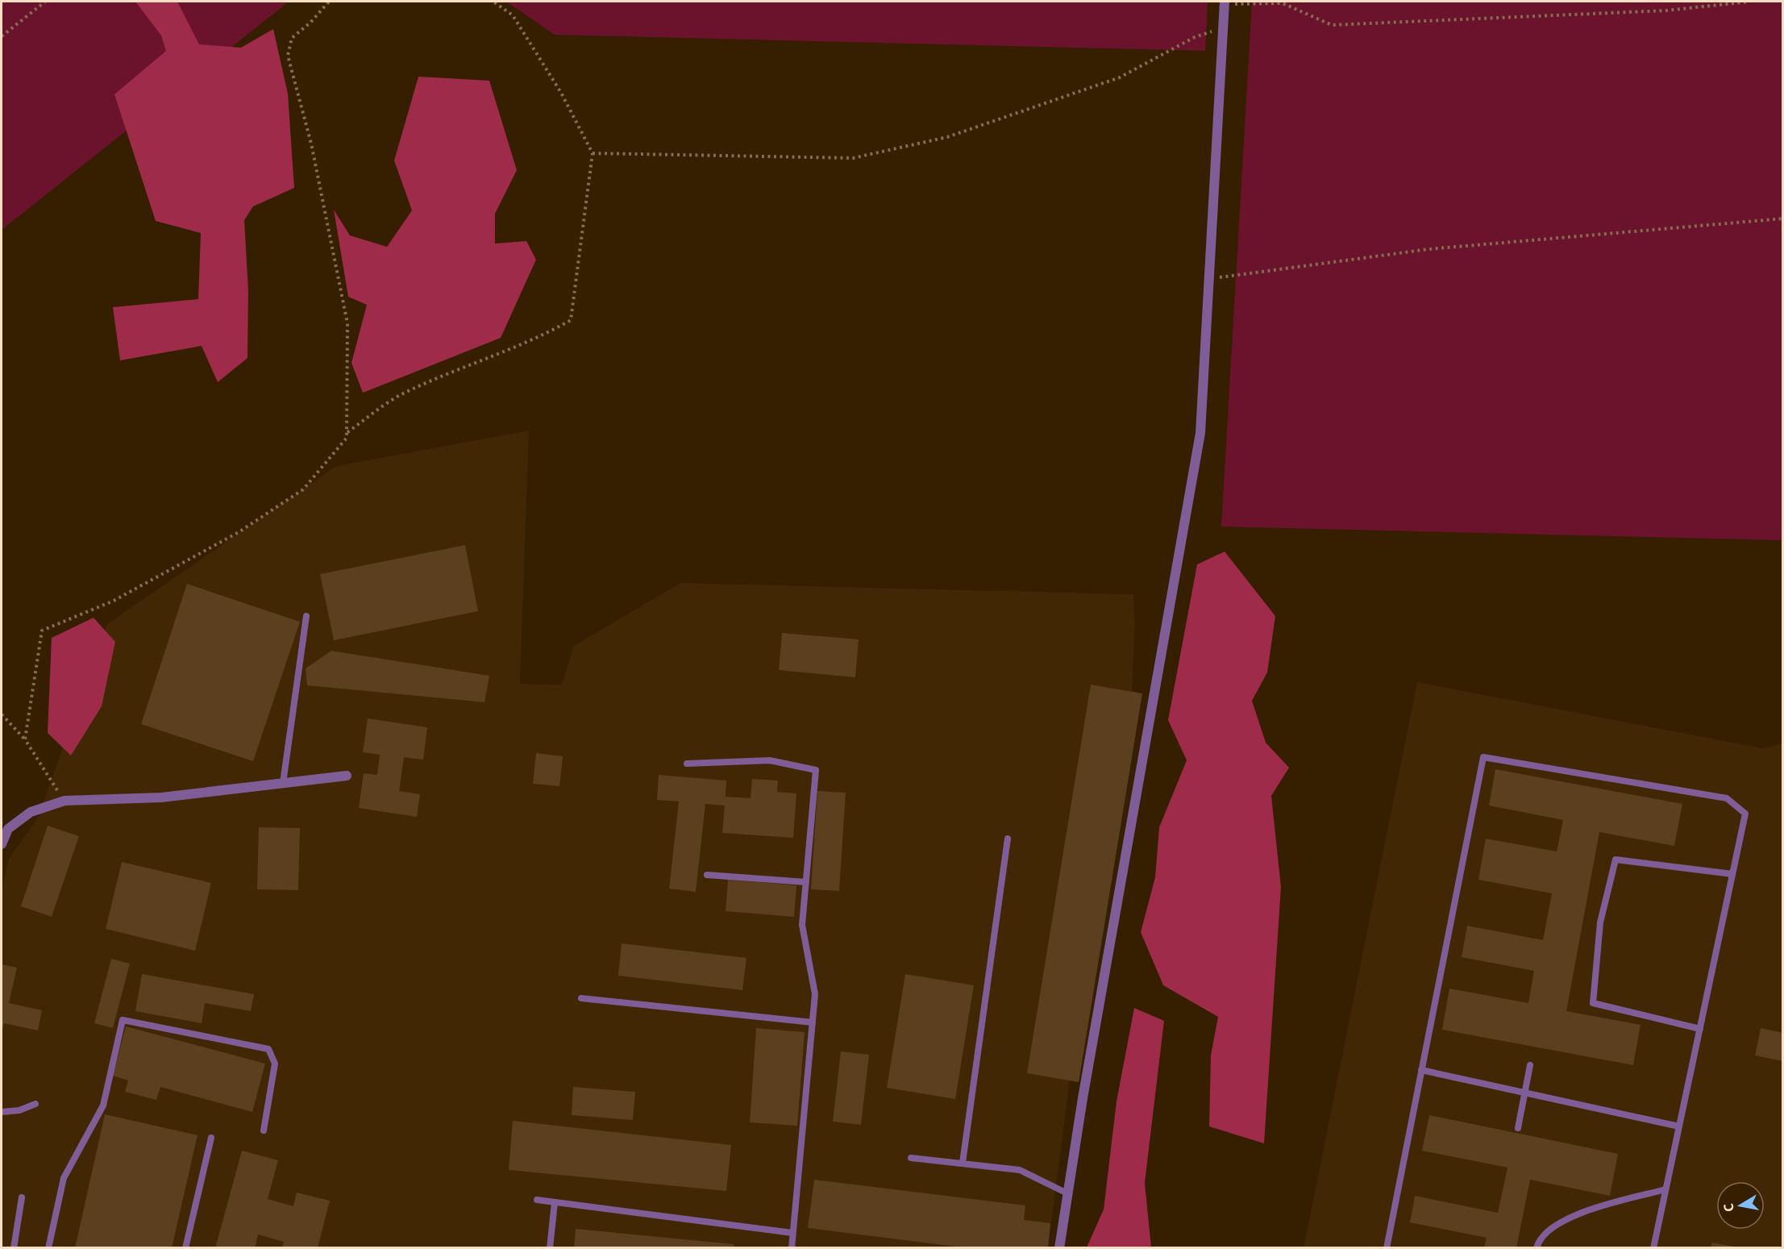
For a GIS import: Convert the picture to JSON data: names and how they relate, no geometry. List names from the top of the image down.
{
  "north": "left"
}
